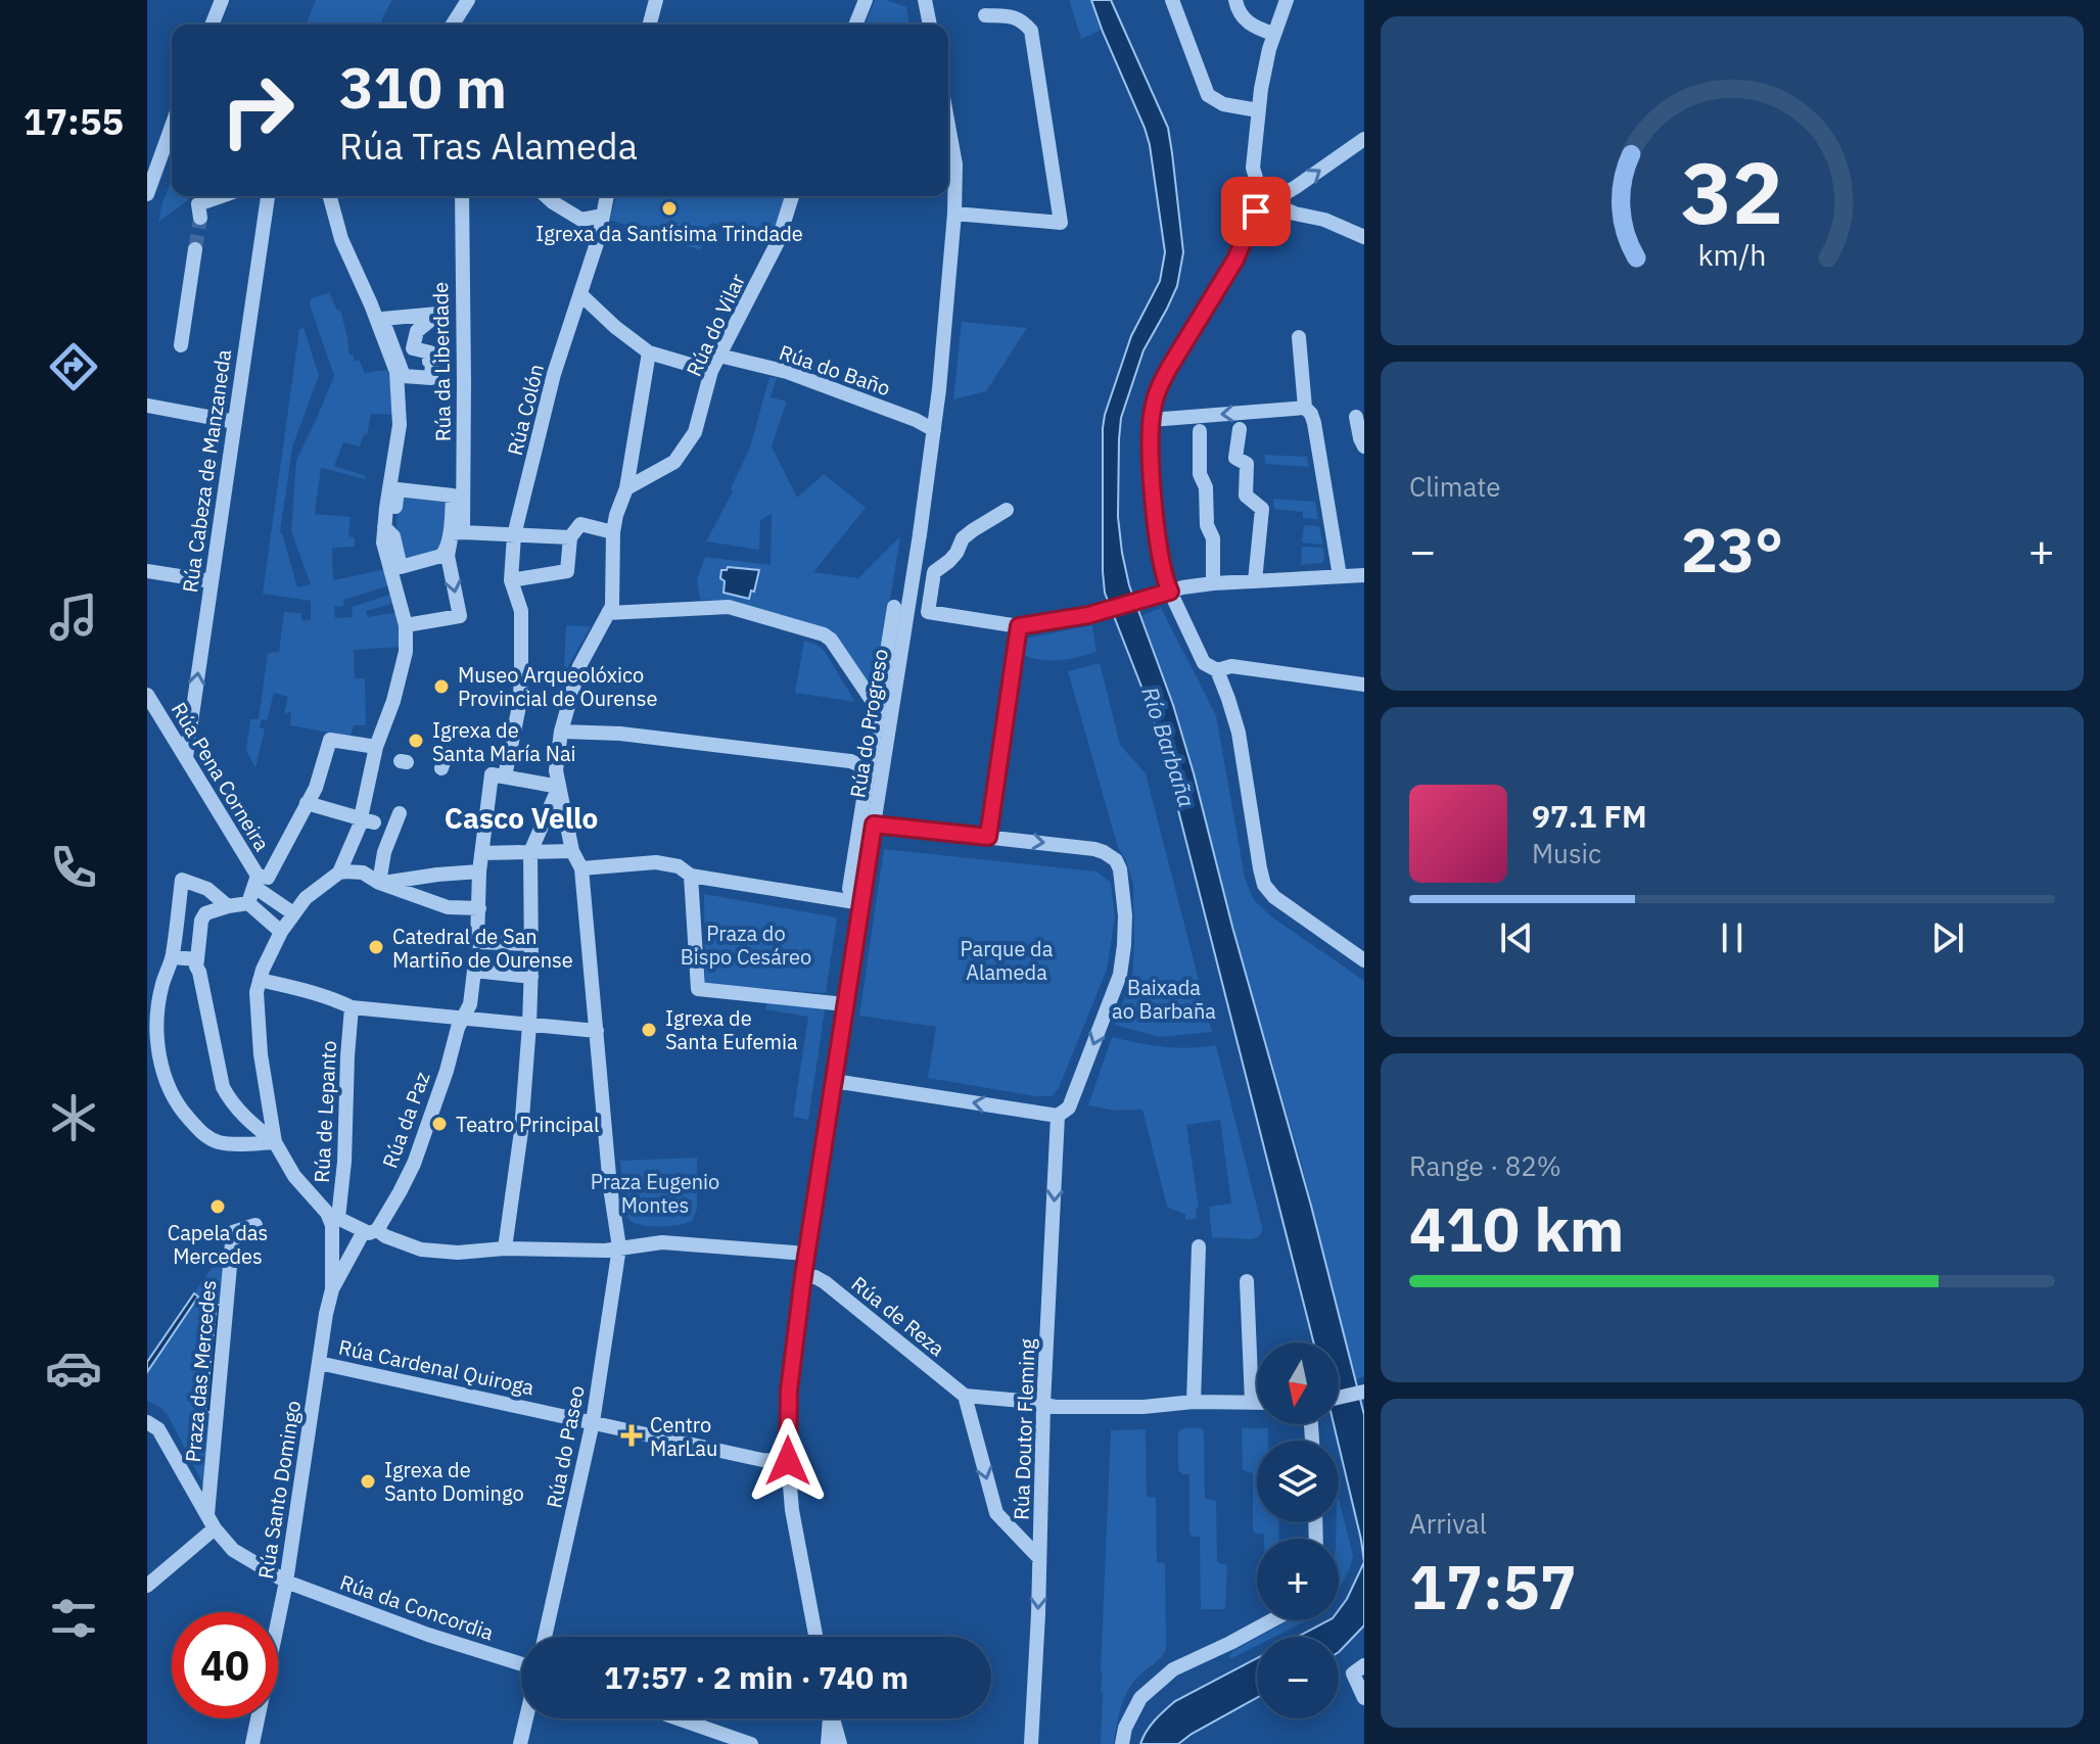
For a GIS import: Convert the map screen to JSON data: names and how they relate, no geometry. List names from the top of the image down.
{
  "streets": {
    "street": [
      "Rúa do Vilar",
      "Rúa da Liberdade",
      "Rúa do Baño",
      "Rúa Colón",
      "Rúa Cabeza de Manzaneda",
      "Rúa do Progreso",
      "Rúa Pena Corneira",
      "Rúa de Lepanto",
      "Rúa da Paz",
      "Rúa de Reza",
      "Rúa Cardenal Quiroga",
      "Praza das Mercedes",
      "Rúa Doutor Fleming",
      "Rúa do Paseo",
      "Rúa Santo Domingo",
      "Rúa da Concordia"
    ]
  },
  "crossings": [
    ["Rúa do Vilar", "Rúa do Baño"],
    ["Rúa do Baño", "Rúa do Progreso"],
    ["Rúa Cabeza de Manzaneda", "Rúa Pena Corneira"],
    ["Rúa do Progreso", "Rúa de Reza"],
    ["Rúa do Progreso", "Rúa Cardenal Quiroga"],
    ["Rúa de Lepanto", "Rúa da Paz"],
    ["Rúa de Lepanto", "Rúa Santo Domingo"],
    ["Rúa da Paz", "Rúa Santo Domingo"],
    ["Rúa Cardenal Quiroga", "Rúa do Paseo"],
    ["Rúa Cardenal Quiroga", "Rúa Santo Domingo"],
    ["Praza das Mercedes", "Rúa da Concordia"],
    ["Rúa Santo Domingo", "Rúa da Concordia"]
  ],
  "one_way": ["Rúa Doutor Fleming"],
  "districts": ["Casco Vello"],
  "water": ["Río Barbaña"],
  "parks": [
    "Praza do Bispo Cesáreo",
    "Parque da Alameda",
    "Baixada ao Barbaña",
    "Praza Eugenio Montes"
  ],
  "places": {
    "other": [
      "Igrexa da Santísima Trindade",
      "Museo Arqueolóxico Provincial de Ourense",
      "Igrexa de Santa María Nai",
      "Catedral de San Martiño de Ourense",
      "Igrexa de Santa Eufemia",
      "Teatro Principal",
      "Capela das Mercedes",
      "Igrexa de Santo Domingo"
    ],
    "health": ["Centro MarLau"]
  },
  "north": "bottom",
  "page": {
    "tabs": "17:55",
    "turn": ["310 m", "Rúa Tras Alameda"],
    "tile": [
      "Climate",
      ["Range · 82%", "410 km"],
      ["Arrival", "17:57"]
    ],
    "heat": ["−", "23°", "+"],
    "song": ["97.1 FM", "Music"],
    "map_buttons": ["+", "−"],
    "limit": "40",
    "trip": "17:57 · 2 min · 740 m",
    "gauge": ["32", "km/h"]
  }
}
